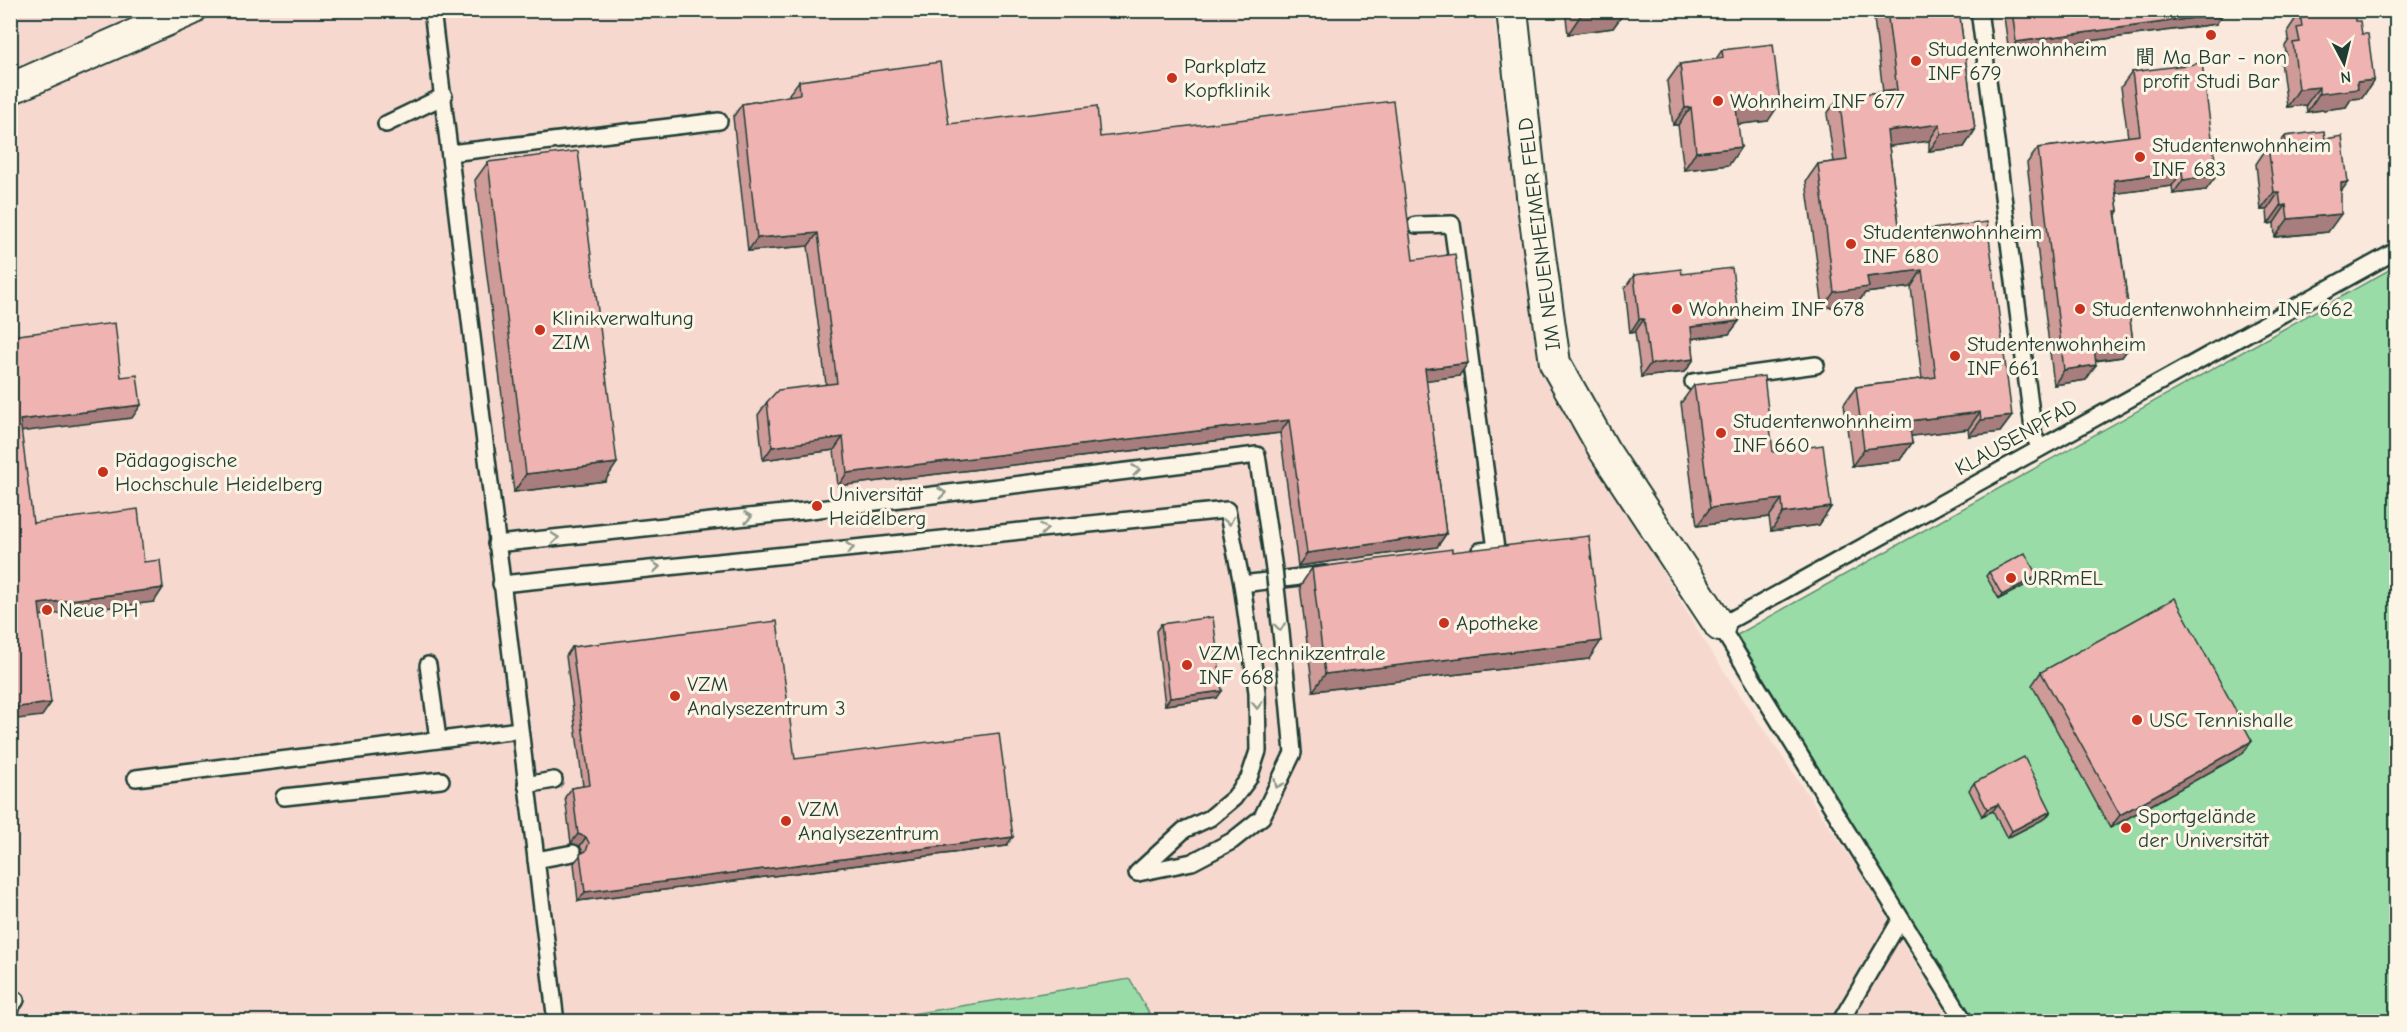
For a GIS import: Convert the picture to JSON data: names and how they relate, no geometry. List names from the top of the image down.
{
  "streets": {
    "street": ["IM NEUENHEIMER FELD"],
    "lane": ["KLAUSENPFAD"]
  },
  "crossings": [
    ["IM NEUENHEIMER FELD", "KLAUSENPFAD"]
  ],
  "places": [
    "間 Ma Bar - non profit Studi Bar",
    "Studentenwohnheim INF 679",
    "Parkplatz Kopfklinik",
    "Wohnheim INF 677",
    "Studentenwohnheim INF 683",
    "Studentenwohnheim INF 680",
    "Wohnheim INF 678",
    "Studentenwohnheim INF 662",
    "Klinikverwaltung ZIM",
    "Studentenwohnheim INF 661",
    "Studentenwohnheim INF 660",
    "Pädagogische Hochschule Heidelberg",
    "Universität Heidelberg",
    "URRmEL",
    "Neue PH",
    "Apotheke",
    "VZM Technikzentrale INF 668",
    "VZM Analysezentrum 3",
    "USC Tennishalle",
    "VZM Analysezentrum",
    "Sportgelände der Universität"
  ],
  "north": "bottom"
}
